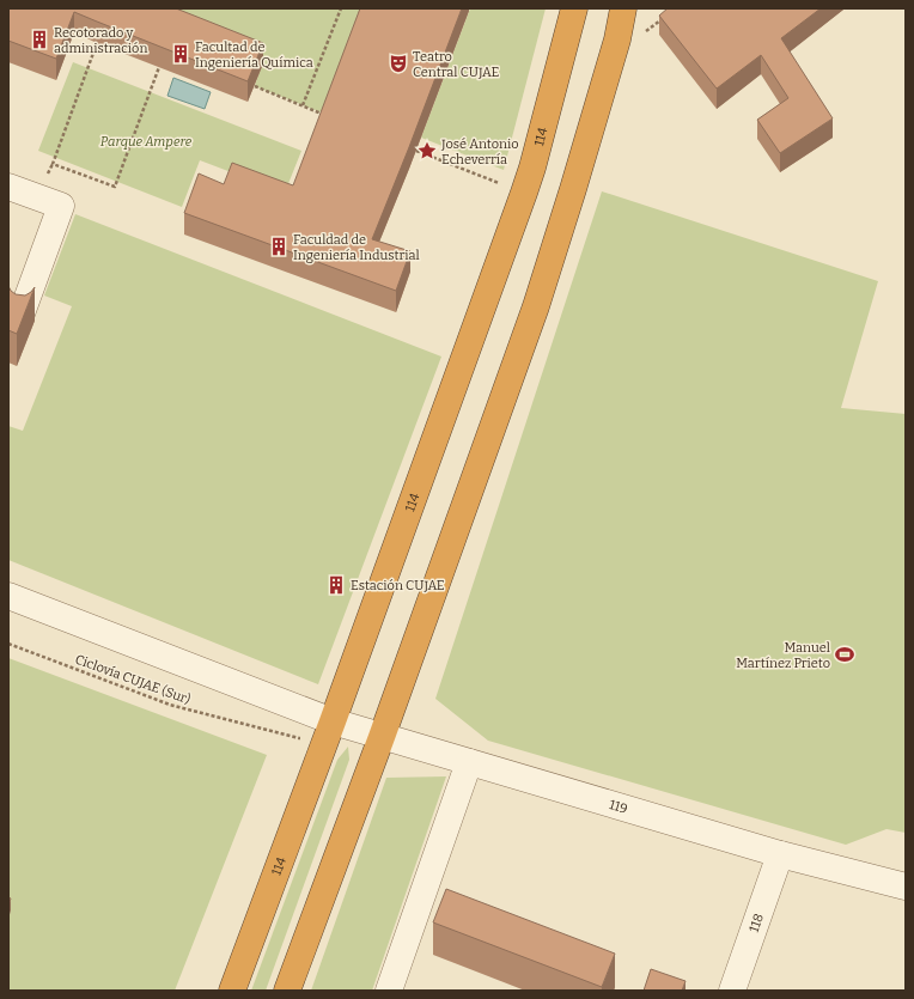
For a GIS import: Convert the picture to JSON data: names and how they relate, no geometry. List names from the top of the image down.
{
  "streets": {
    "highway": ["114"],
    "street": ["119", "118"],
    "path": ["Ciclovía CUJAE (Sur)"]
  },
  "crossings": [
    ["114", "Ciclovía CUJAE (Sur)"],
    ["114", "119"],
    ["Ciclovía CUJAE (Sur)", "119"],
    ["119", "118"]
  ],
  "parks": ["Parque Ampere"],
  "places": {
    "building": [
      "Recotorado y administración",
      "Facultad de Ingeniería Química",
      "Faculdad de Ingeniería Industrial",
      "Estación CUJAE"
    ],
    "theatre": ["Teatro Central CUJAE"],
    "place": ["José Antonio Echeverría"],
    "sports": ["Manuel Martínez Prieto"]
  }
}
